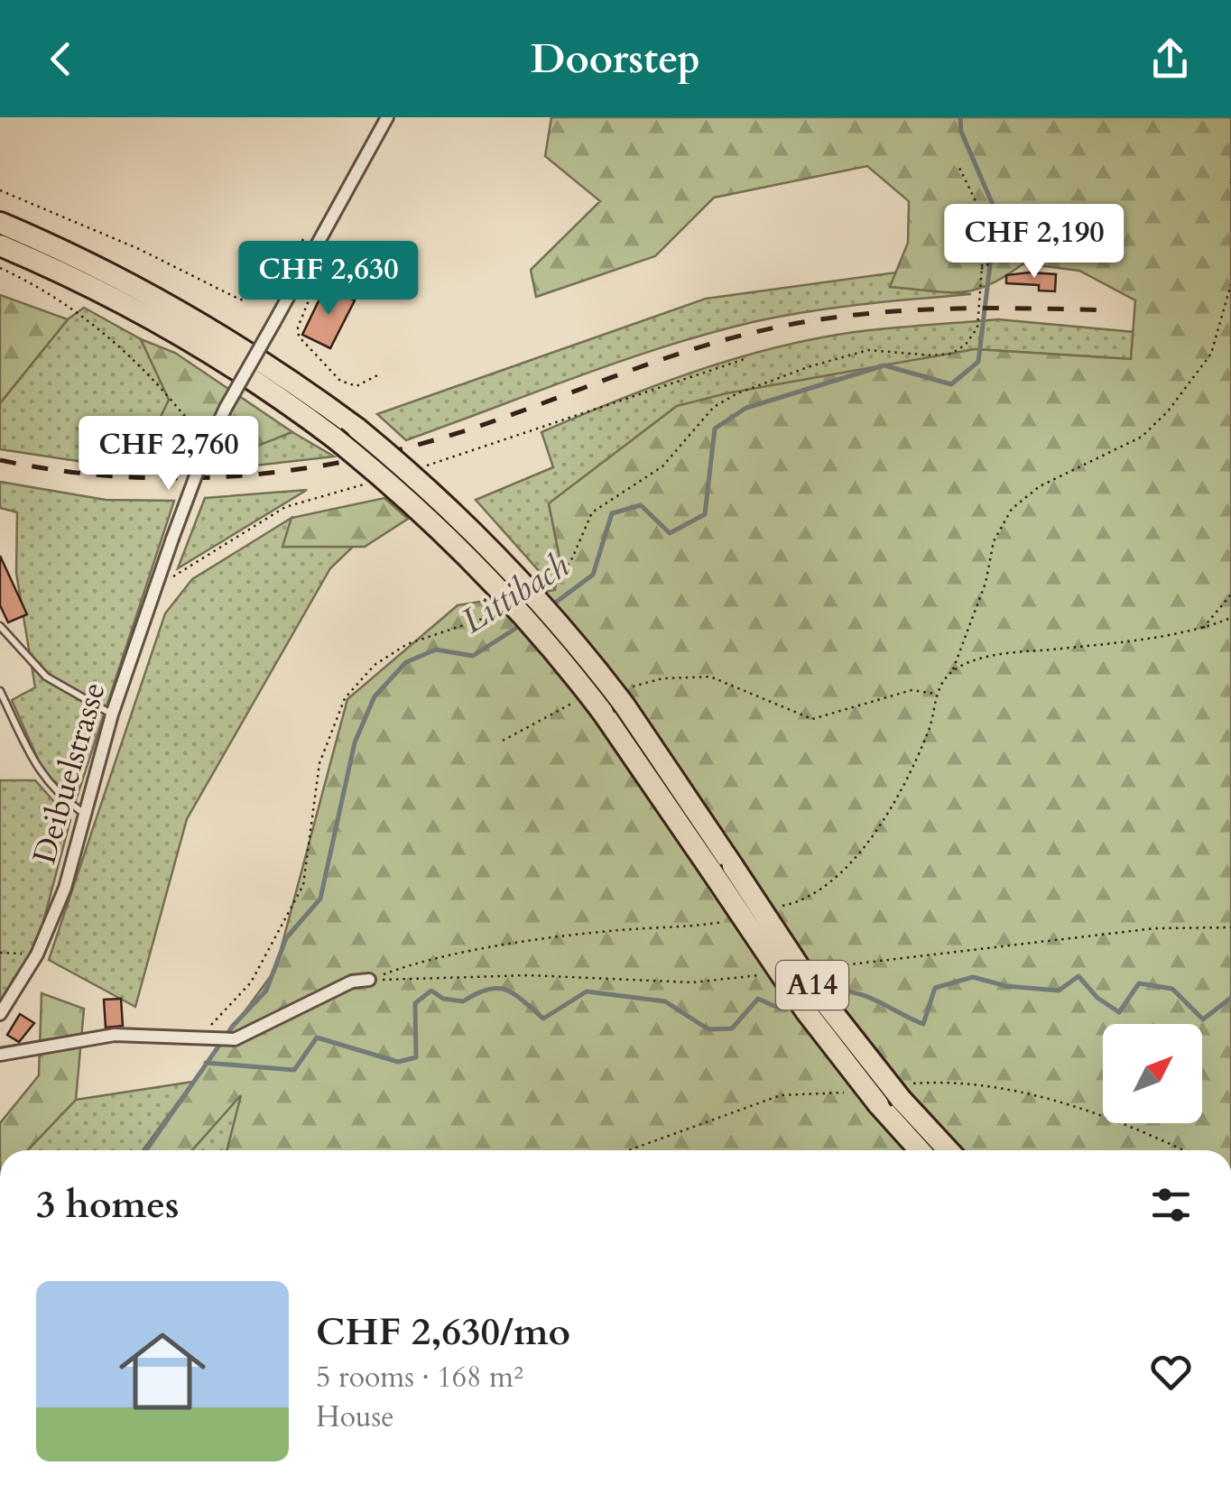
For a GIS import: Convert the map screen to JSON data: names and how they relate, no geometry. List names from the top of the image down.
{
  "streets": {
    "highway": ["A14"],
    "street": ["Deibuelstrasse"]
  },
  "water": ["Littibach"],
  "north": "top right",
  "page": {
    "header": "Doorstep",
    "price": ["CHF 2,190", "CHF 2,630", "CHF 2,760"],
    "heading": "3 homes",
    "list": [
      {
        "name": "CHF 2,630/mo",
        "note": "5 rooms · 168 m² · House"
      }
    ]
  }
}
